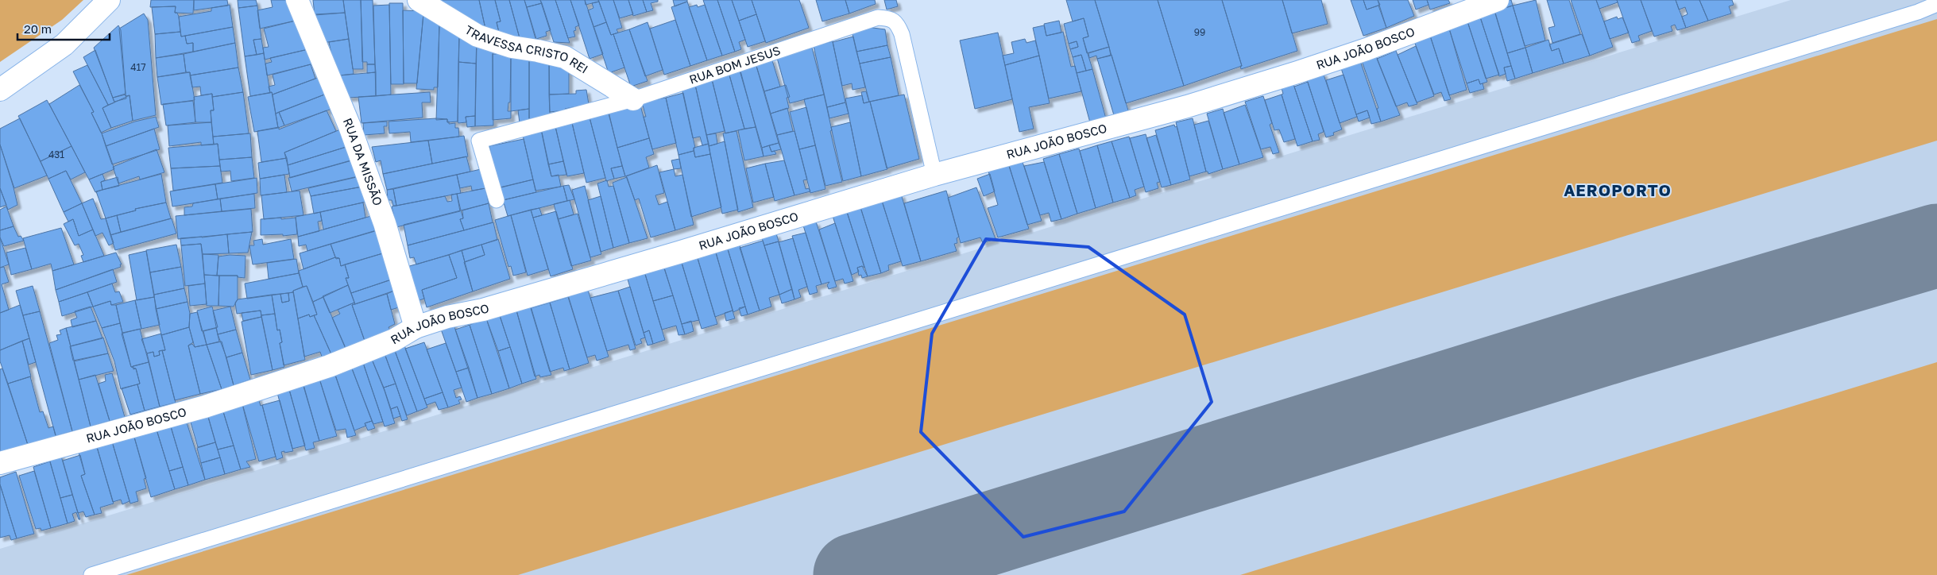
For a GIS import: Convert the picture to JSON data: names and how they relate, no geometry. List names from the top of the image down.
{
  "streets": {
    "street": ["RUA JOÃO BOSCO", "TRAVESSA CRISTO REI", "RUA DA MISSÃO"],
    "lane": ["RUA BOM JESUS"]
  },
  "crossings": [
    ["RUA JOÃO BOSCO", "RUA BOM JESUS"],
    ["RUA JOÃO BOSCO", "RUA DA MISSÃO"],
    ["TRAVESSA CRISTO REI", "RUA BOM JESUS"]
  ],
  "districts": ["AEROPORTO"],
  "house_numbers": ["99", "417", "431"],
  "scale_bar": "20 m"
}
